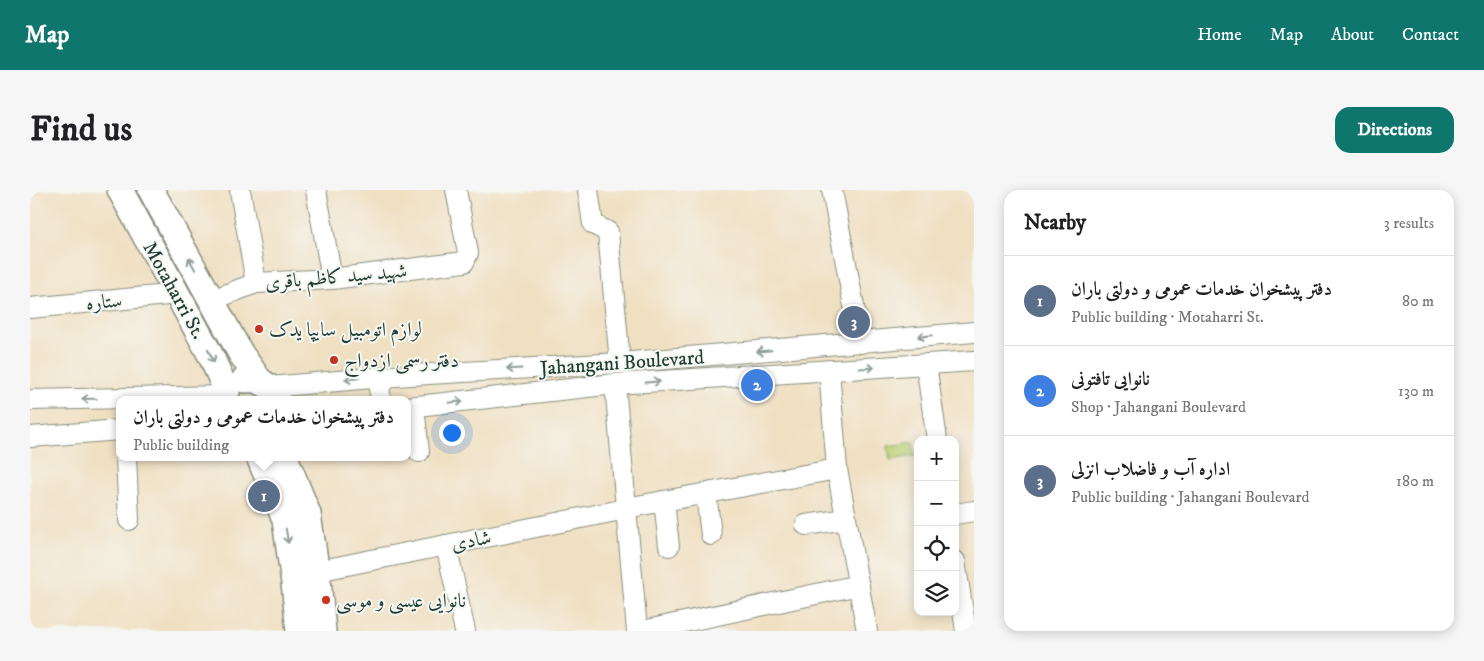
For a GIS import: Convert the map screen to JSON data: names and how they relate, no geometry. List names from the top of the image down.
{
  "streets": {
    "main road": ["Motaharri St."],
    "street": [
      "شهید سید کاظم باقری",
      "ستاره",
      "Jahangani Boulevard",
      "شادی"
    ]
  },
  "crossings": [
    ["شهید سید کاظم باقری", "Motaharri St."],
    ["Motaharri St.", "ستاره"],
    ["Motaharri St.", "Jahangani Boulevard"]
  ],
  "places": ["لوازم اتومبیل سایپا یدک", "دفتر رسمی ازدواج", "نانوایی عیسی و موسی"],
  "page": {
    "header": "Map",
    "nav": [
      "Home",
      "Map",
      "About",
      "Contact"
    ],
    "buttons": "Directions",
    "title": "Find us",
    "heading": ["Nearby", "3 results"],
    "list": [
      {
        "mark": "1",
        "name": "دفتر پیشخوان خدمات عمومی و دولتی باران",
        "note": "Public building · Motaharri St.",
        "value": "80 m"
      },
      {
        "mark": "2",
        "name": "نانوایی تافتونی",
        "note": "Shop · Jahangani Boulevard",
        "value": "130 m"
      },
      {
        "mark": "3",
        "name": "اداره آب و فاضلاب انزلی",
        "note": "Public building · Jahangani Boulevard",
        "value": "180 m"
      }
    ],
    "pins": ["3", "2", "1"],
    "popup": ["دفتر پیشخوان خدمات عمومی و دولتی باران", "Public building"],
    "map_buttons": ["+", "−"]
  }
}
